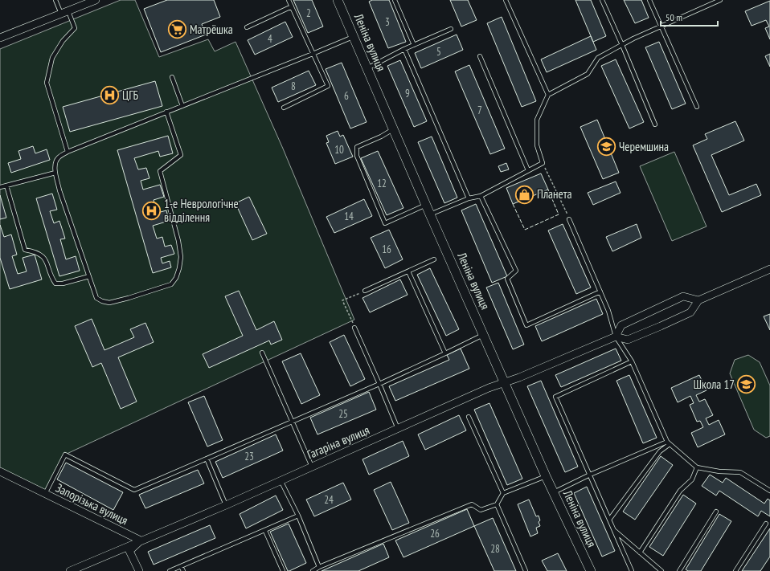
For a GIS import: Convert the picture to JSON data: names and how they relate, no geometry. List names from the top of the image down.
{
  "streets": {
    "street": ["Леніна вулиця", "Гагаріна вулиця", "Запорізька вулиця"]
  },
  "crossings": [
    ["Леніна вулиця", "Гагаріна вулиця"],
    ["Гагаріна вулиця", "Запорізька вулиця"]
  ],
  "places": {
    "supermarket": ["Матрёшка"],
    "hospital": ["ЦГБ", "1-е Неврологічне відділення"],
    "school or university": ["Черемшина", "Школа 17"],
    "shop": ["Планета"]
  },
  "house_numbers": [
    "2",
    "3",
    "4",
    "5",
    "8",
    "9",
    "6",
    "7",
    "10",
    "12",
    "14",
    "16",
    "25",
    "23",
    "24",
    "26",
    "28"
  ],
  "scale_bar": "50 m"
}
